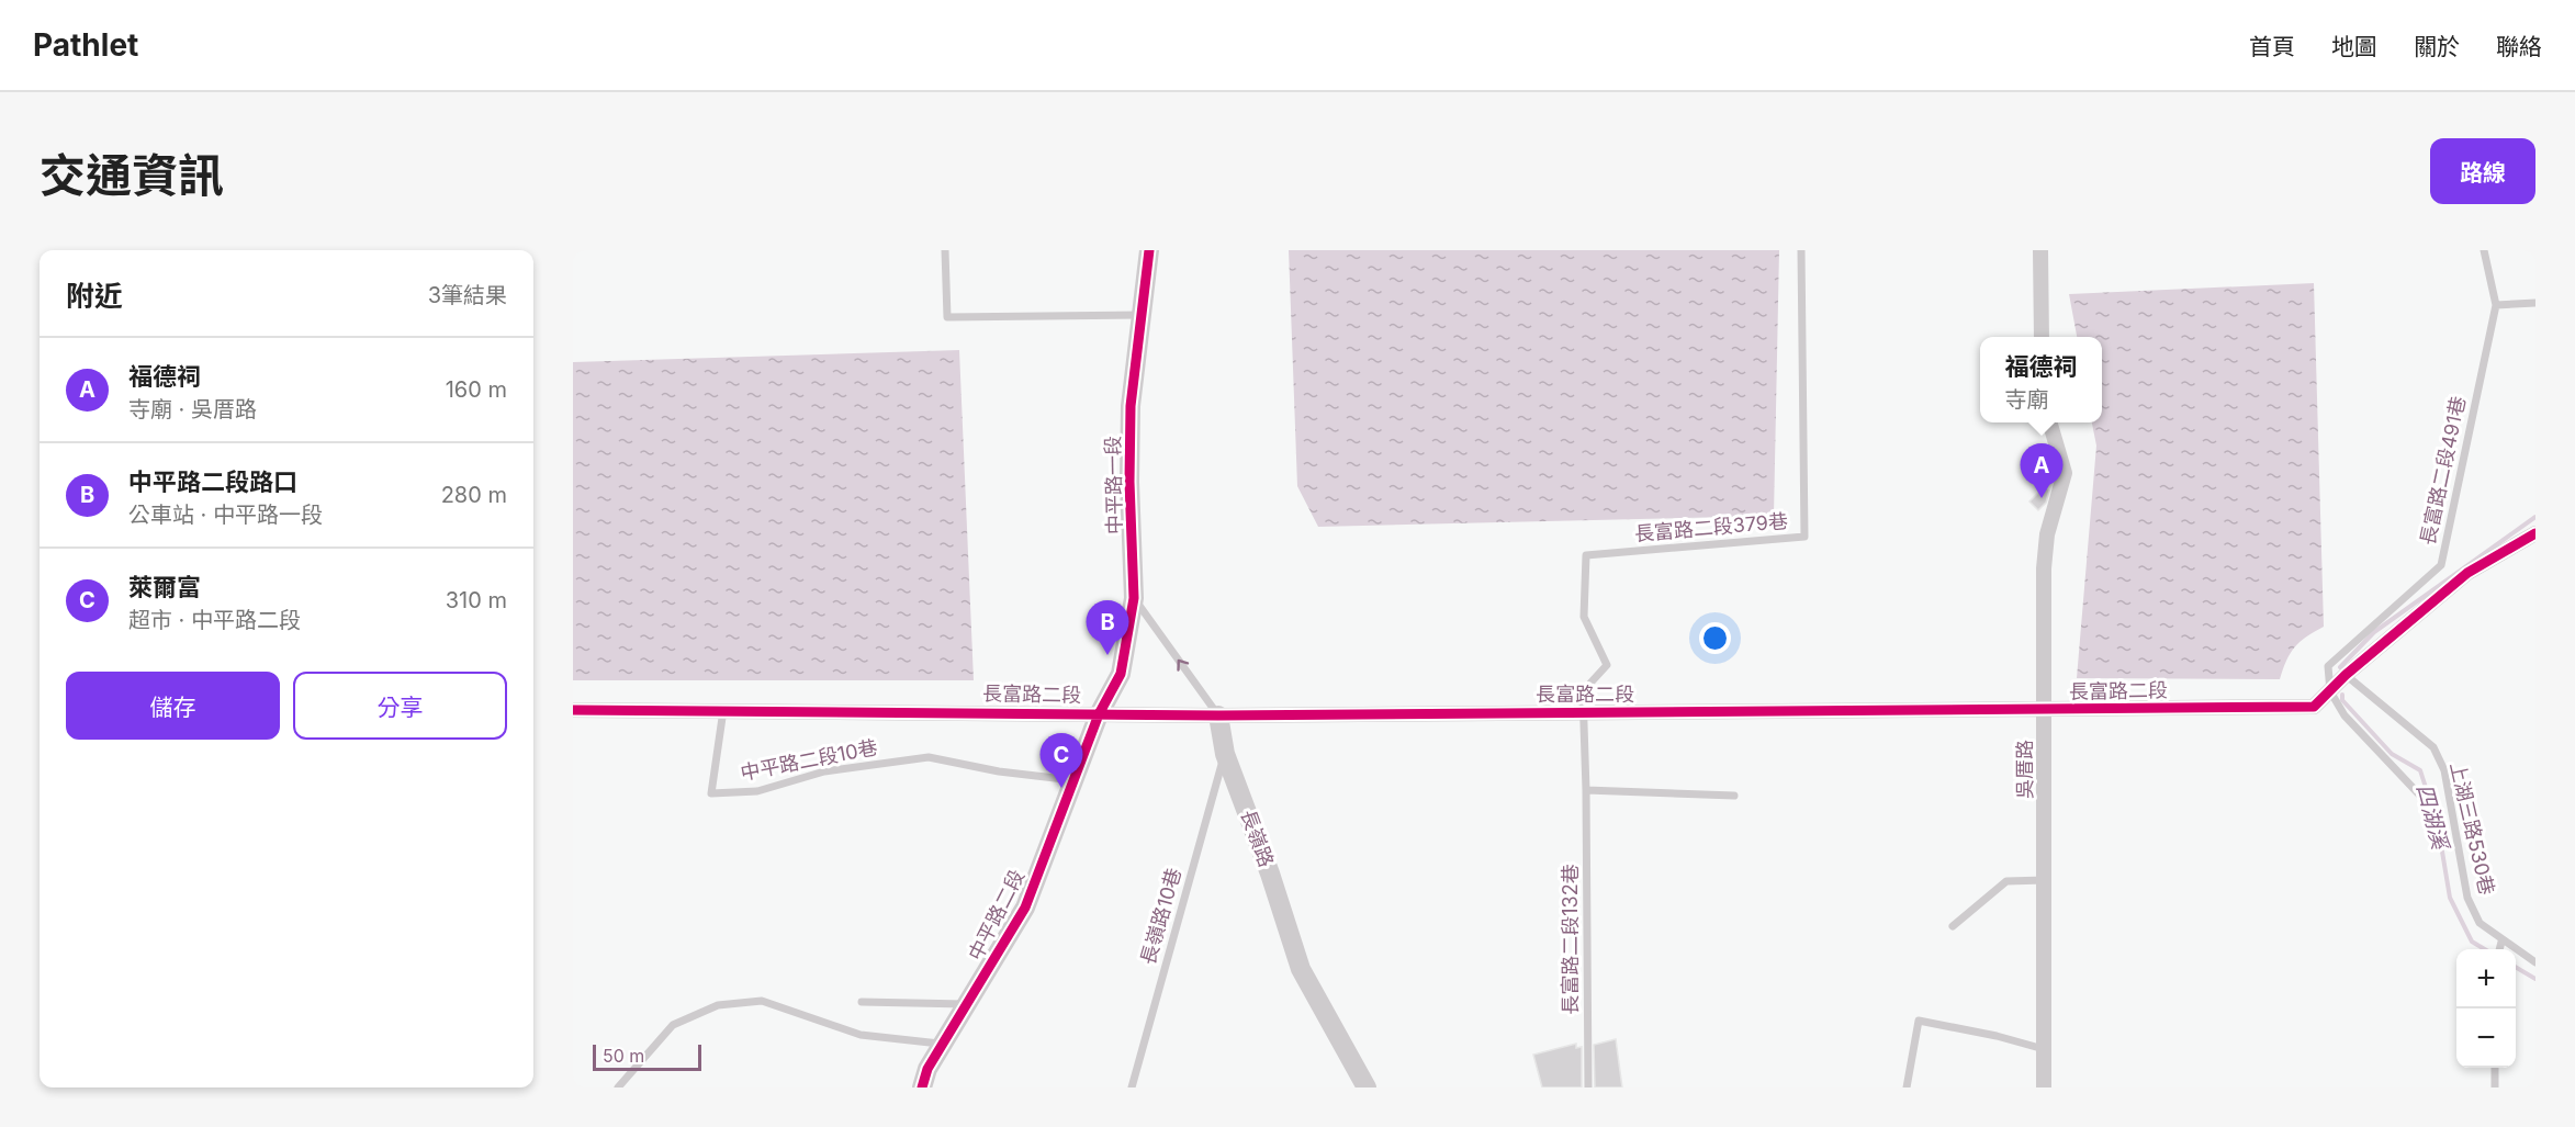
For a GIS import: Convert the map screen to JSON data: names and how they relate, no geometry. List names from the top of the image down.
{
  "streets": {
    "street": [
      "中平路一段",
      "長富路二段",
      "吳厝路",
      "長嶺路",
      "中平路二段"
    ],
    "lane": [
      "長富路二段491巷",
      "長富路二段379巷",
      "中平路二段10巷",
      "上湖三路530巷",
      "長嶺路10巷",
      "長富路二段132巷"
    ]
  },
  "crossings": [
    ["長富路二段491巷", "長富路二段"],
    ["中平路一段", "長富路二段"],
    ["中平路一段", "長嶺路"],
    ["中平路一段", "中平路二段"],
    ["長富路二段379巷", "長富路二段"],
    ["長富路二段379巷", "長富路二段132巷"],
    ["長富路二段", "中平路二段10巷"],
    ["長富路二段", "吳厝路"],
    ["長富路二段", "上湖三路530巷"],
    ["長富路二段", "長嶺路"],
    ["長富路二段", "中平路二段"],
    ["長富路二段", "長富路二段132巷"],
    ["中平路二段10巷", "中平路二段"],
    ["長嶺路", "長嶺路10巷"]
  ],
  "water": ["四湖溪"],
  "scale_bar": "50 m",
  "page": {
    "header": "Pathlet",
    "nav": [
      "首頁",
      "地圖",
      "關於",
      "聯絡"
    ],
    "title": "交通資訊",
    "buttons": [
      "路線",
      ["儲存", "分享"]
    ],
    "heading": ["附近", "3筆結果"],
    "list": [
      {
        "mark": "A",
        "name": "福德祠",
        "note": "寺廟 · 吳厝路",
        "value": "160 m"
      },
      {
        "mark": "B",
        "name": "中平路二段路口",
        "note": "公車站 · 中平路一段",
        "value": "280 m"
      },
      {
        "mark": "C",
        "name": "萊爾富",
        "note": "超市 · 中平路二段",
        "value": "310 m"
      }
    ],
    "popup": ["福德祠", "寺廟"],
    "pins": ["A", "B", "C"],
    "map_buttons": ["+", "−"],
    "scale": "50 m"
  }
}
